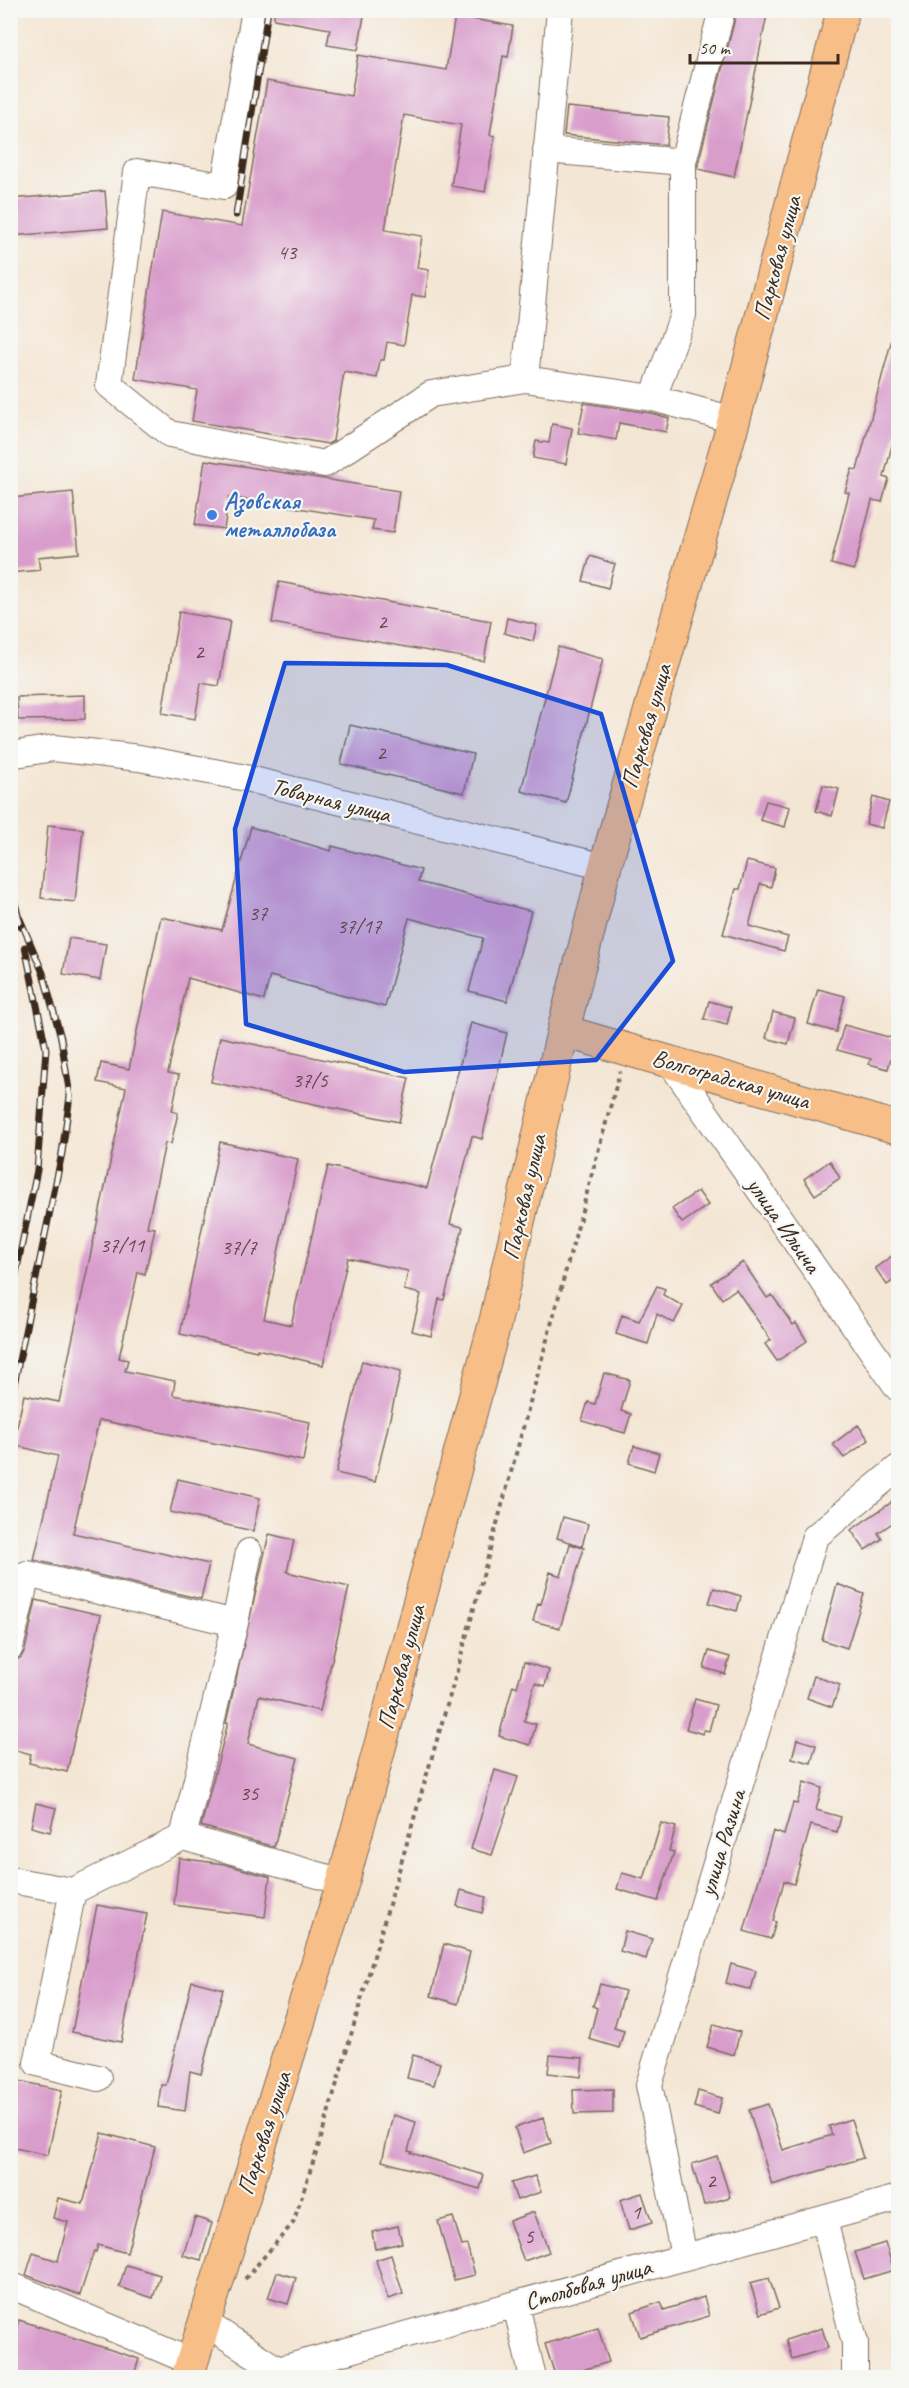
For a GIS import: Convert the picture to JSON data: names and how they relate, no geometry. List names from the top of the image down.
{
  "streets": {
    "main road": ["Парковая улица", "Волгоградская улица"],
    "street": [
      "Товарная улица",
      "улица Ильича",
      "улица Разина",
      "Столбовая улица"
    ]
  },
  "crossings": [
    ["Парковая улица", "Товарная улица"],
    ["Парковая улица", "Волгоградская улица"],
    ["Волгоградская улица", "улица Ильича"],
    ["улица Разина", "Столбовая улица"]
  ],
  "places": ["Азовская металлобаза"],
  "house_numbers": [
    "43",
    "2",
    "2",
    "2",
    "37",
    "37/17",
    "37/5",
    "37/11",
    "37/7",
    "35",
    "2",
    "1",
    "5"
  ],
  "scale_bar": "50 m"
}
